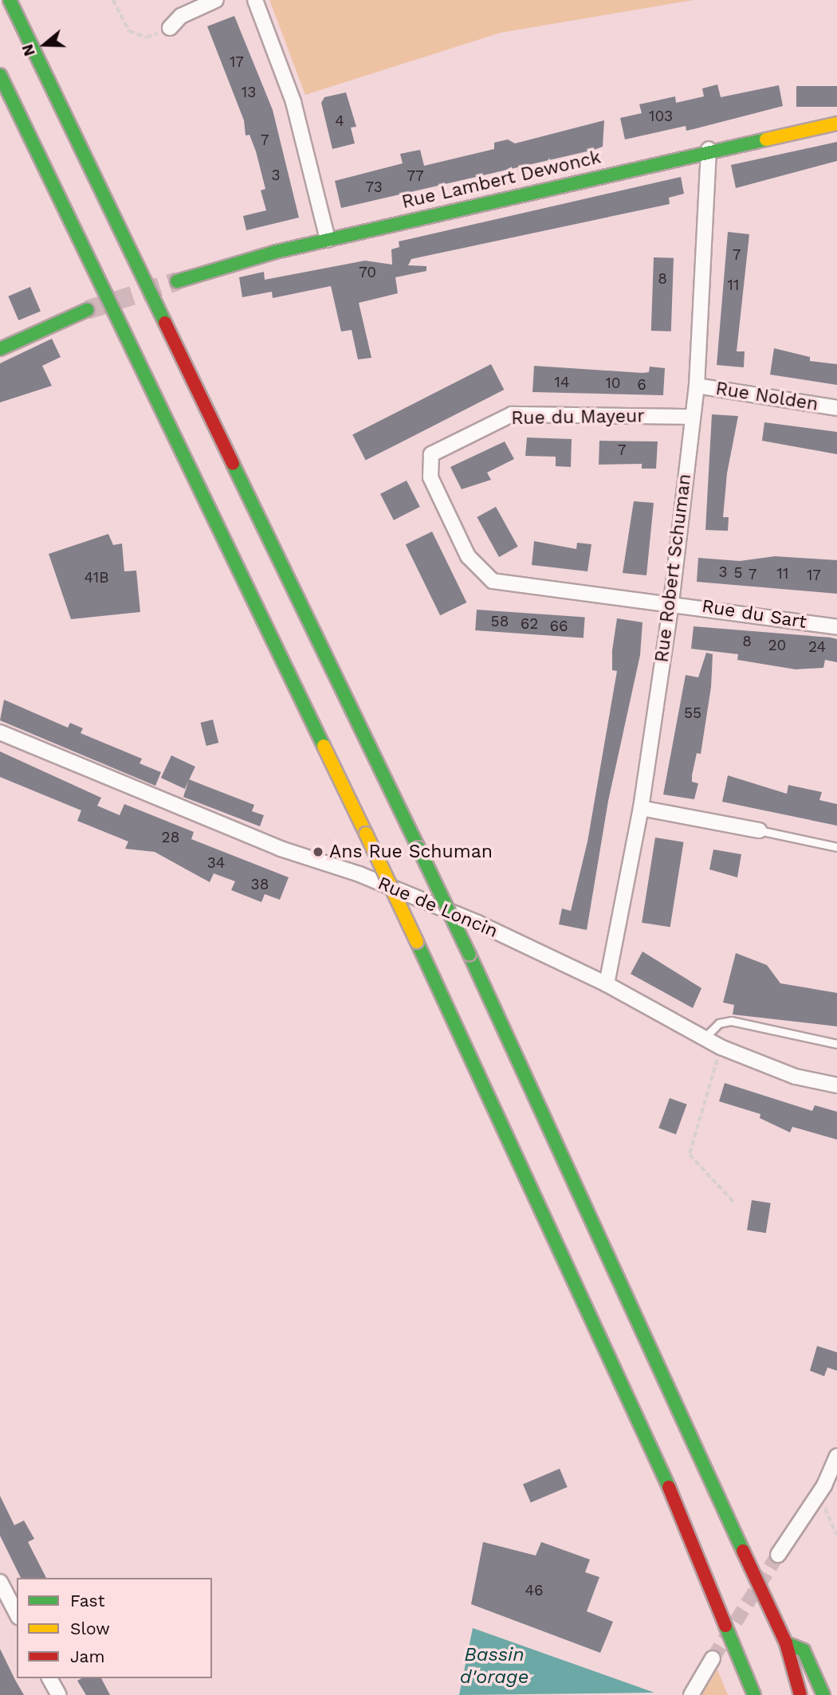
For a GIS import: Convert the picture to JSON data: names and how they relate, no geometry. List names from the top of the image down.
{
  "streets": {
    "main road": ["Rue Lambert Dewonck"],
    "street": [
      "Rue Nolden",
      "Rue du Mayeur",
      "Rue Robert Schuman",
      "Rue du Sart",
      "Rue de Loncin"
    ]
  },
  "crossings": [
    ["Rue Lambert Dewonck", "Rue Robert Schuman"],
    ["Rue Nolden", "Rue Robert Schuman"],
    ["Rue du Mayeur", "Rue Robert Schuman"],
    ["Rue du Mayeur", "Rue du Sart"],
    ["Rue Robert Schuman", "Rue du Sart"],
    ["Rue Robert Schuman", "Rue de Loncin"]
  ],
  "water": ["Bassin d'orage"],
  "places": ["Ans Rue Schuman"],
  "house_numbers": [
    "17",
    "13",
    "103",
    "4",
    "7",
    "3",
    "77",
    "73",
    "7",
    "70",
    "8",
    "11",
    "14",
    "10",
    "6",
    "7",
    "3",
    "5",
    "11",
    "7",
    "17",
    "41B",
    "58",
    "62",
    "66",
    "8",
    "20",
    "24",
    "55",
    "28",
    "34",
    "38",
    "46"
  ],
  "legend": ["Fast", "Slow", "Jam"],
  "north": "left"
}
